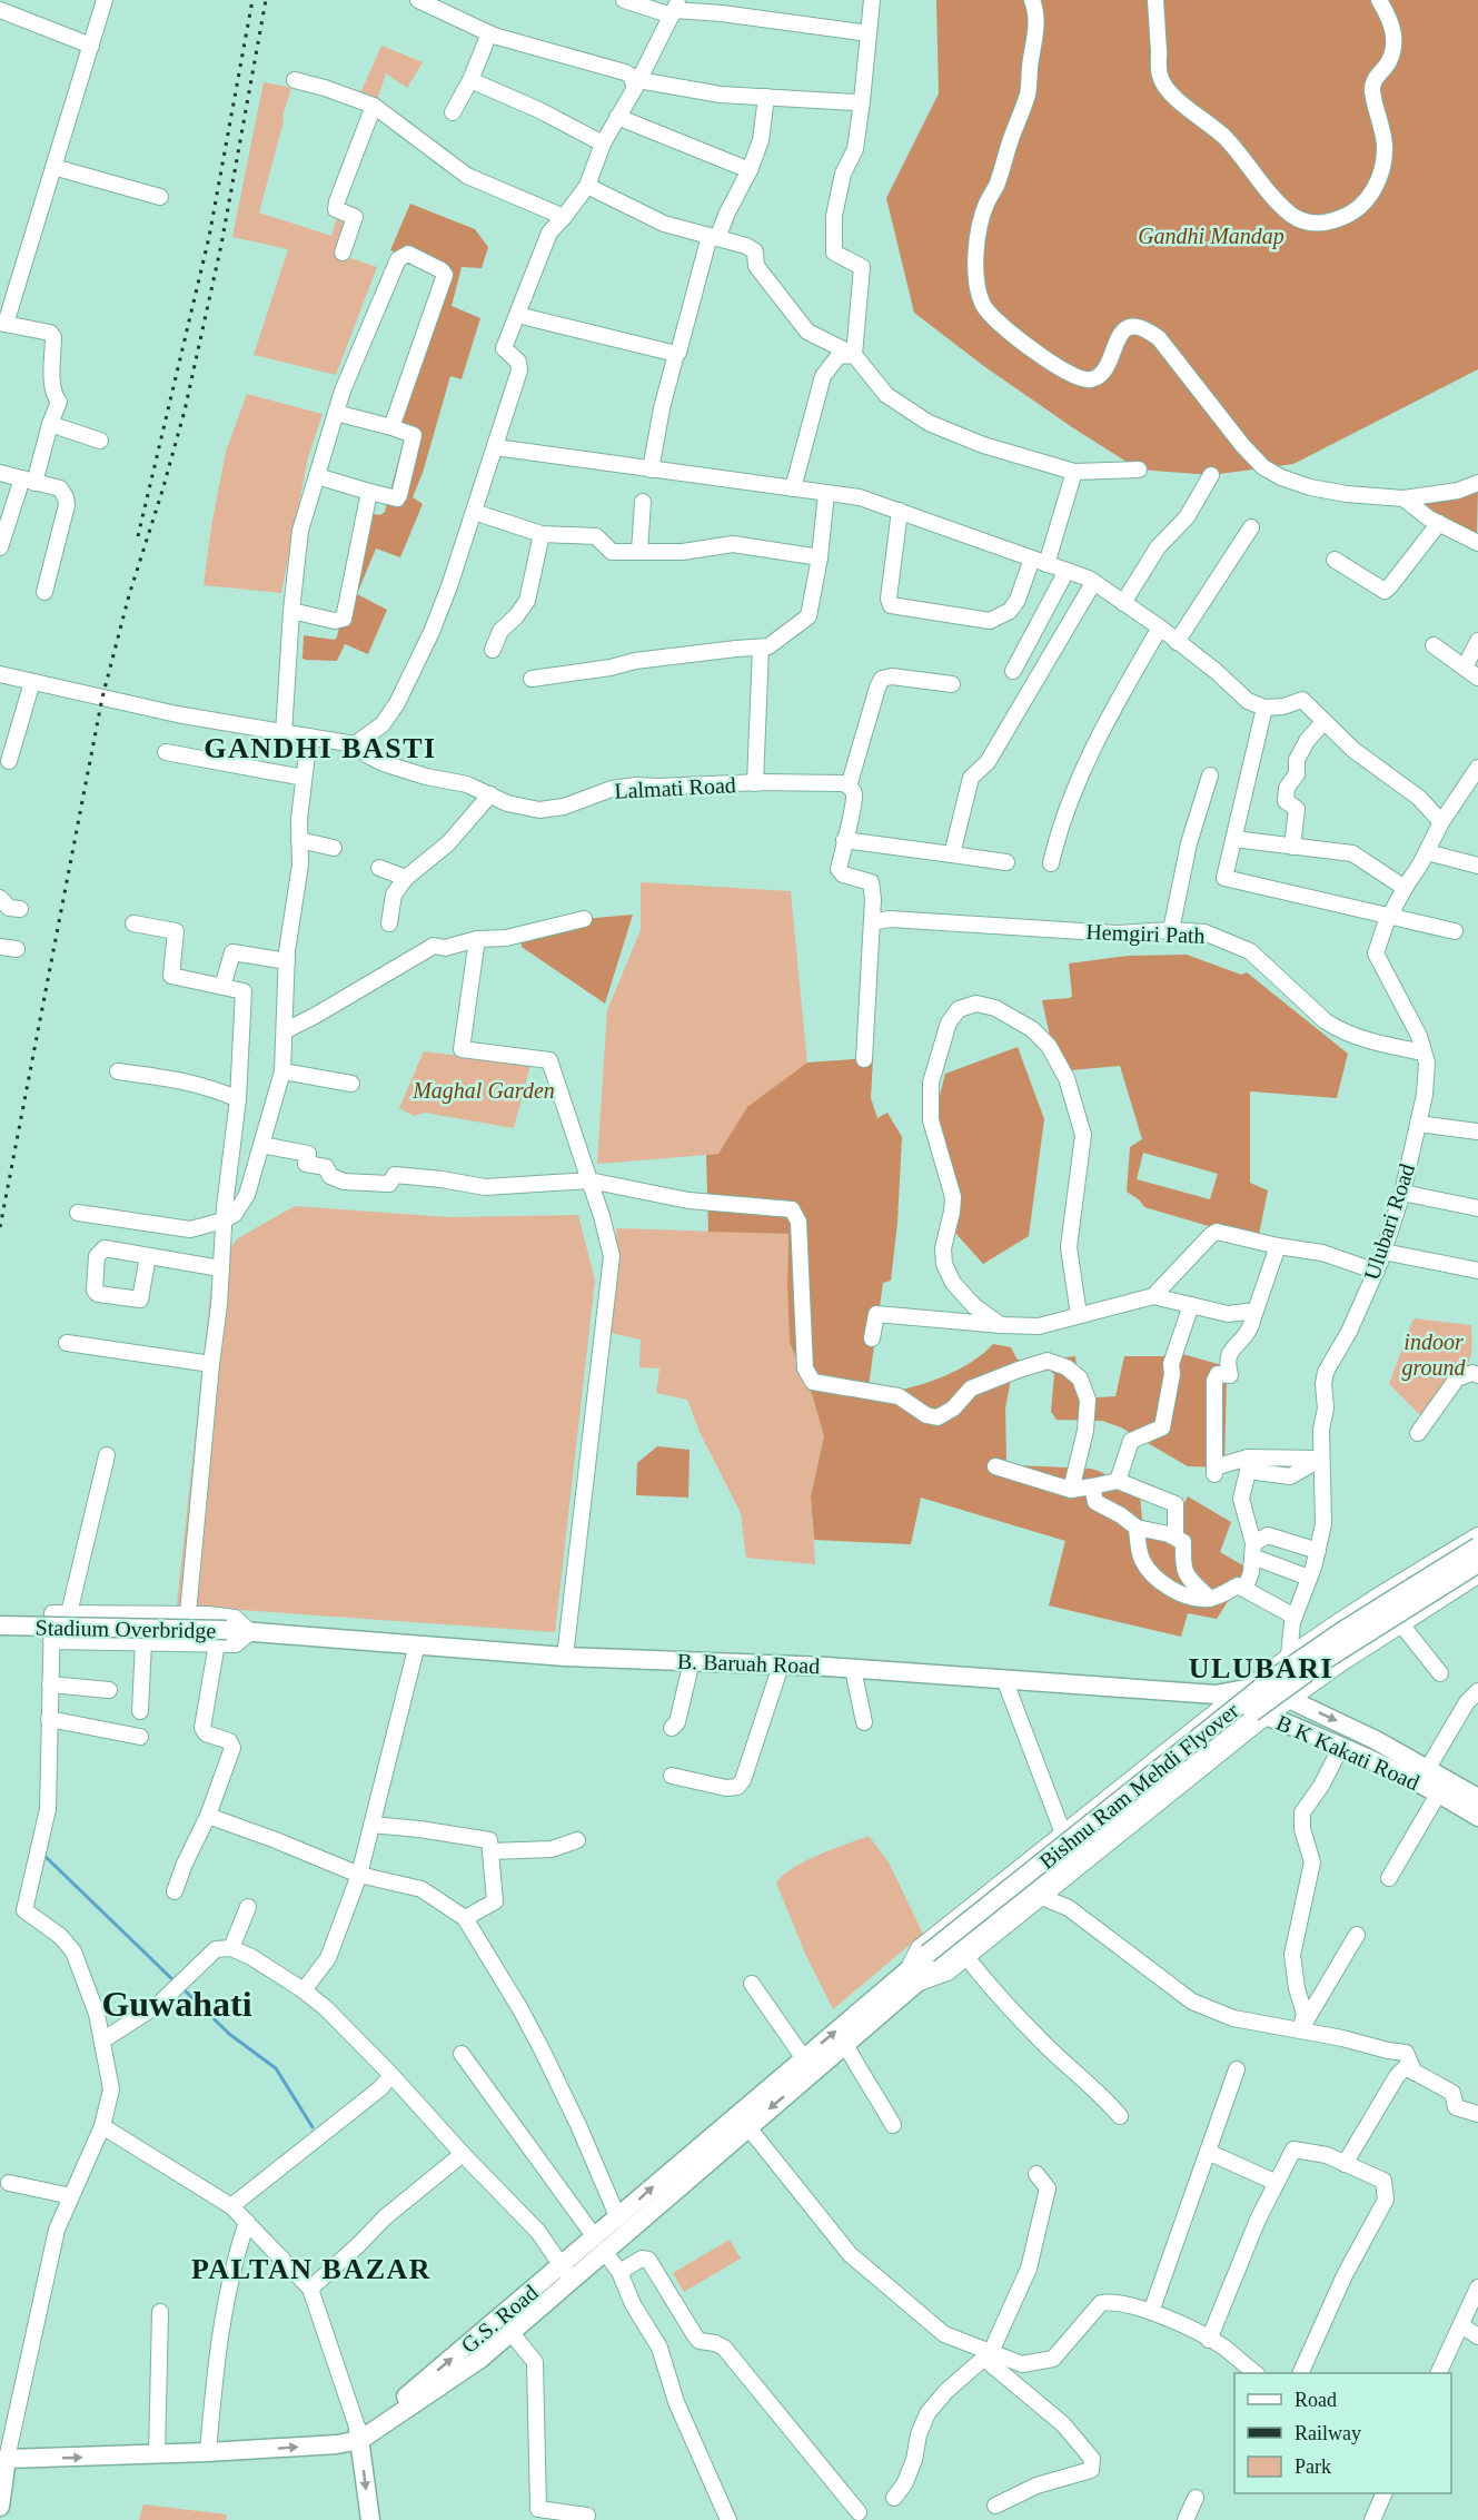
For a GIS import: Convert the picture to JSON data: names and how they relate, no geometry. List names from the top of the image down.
{
  "streets": {
    "main road": [
      "Stadium Overbridge",
      "B. Baruah Road",
      "B K Kakati Road",
      "Bishnu Ram Mehdi Flyover",
      "G.S. Road"
    ],
    "street": ["Lalmati Road", "Hemgiri Path", "Ulubari Road"]
  },
  "crossings": [
    ["Hemgiri Path", "Ulubari Road"],
    ["Stadium Overbridge", "B. Baruah Road"],
    ["B. Baruah Road", "B K Kakati Road"],
    ["Bishnu Ram Mehdi Flyover", "G.S. Road"]
  ],
  "districts": [
    "GANDHI BASTI",
    "ULUBARI",
    "Guwahati",
    "PALTAN BAZAR"
  ],
  "parks": ["Gandhi Mandap", "Maghal Garden", "indoor ground"],
  "legend": ["Road", "Railway", "Park"]
}
